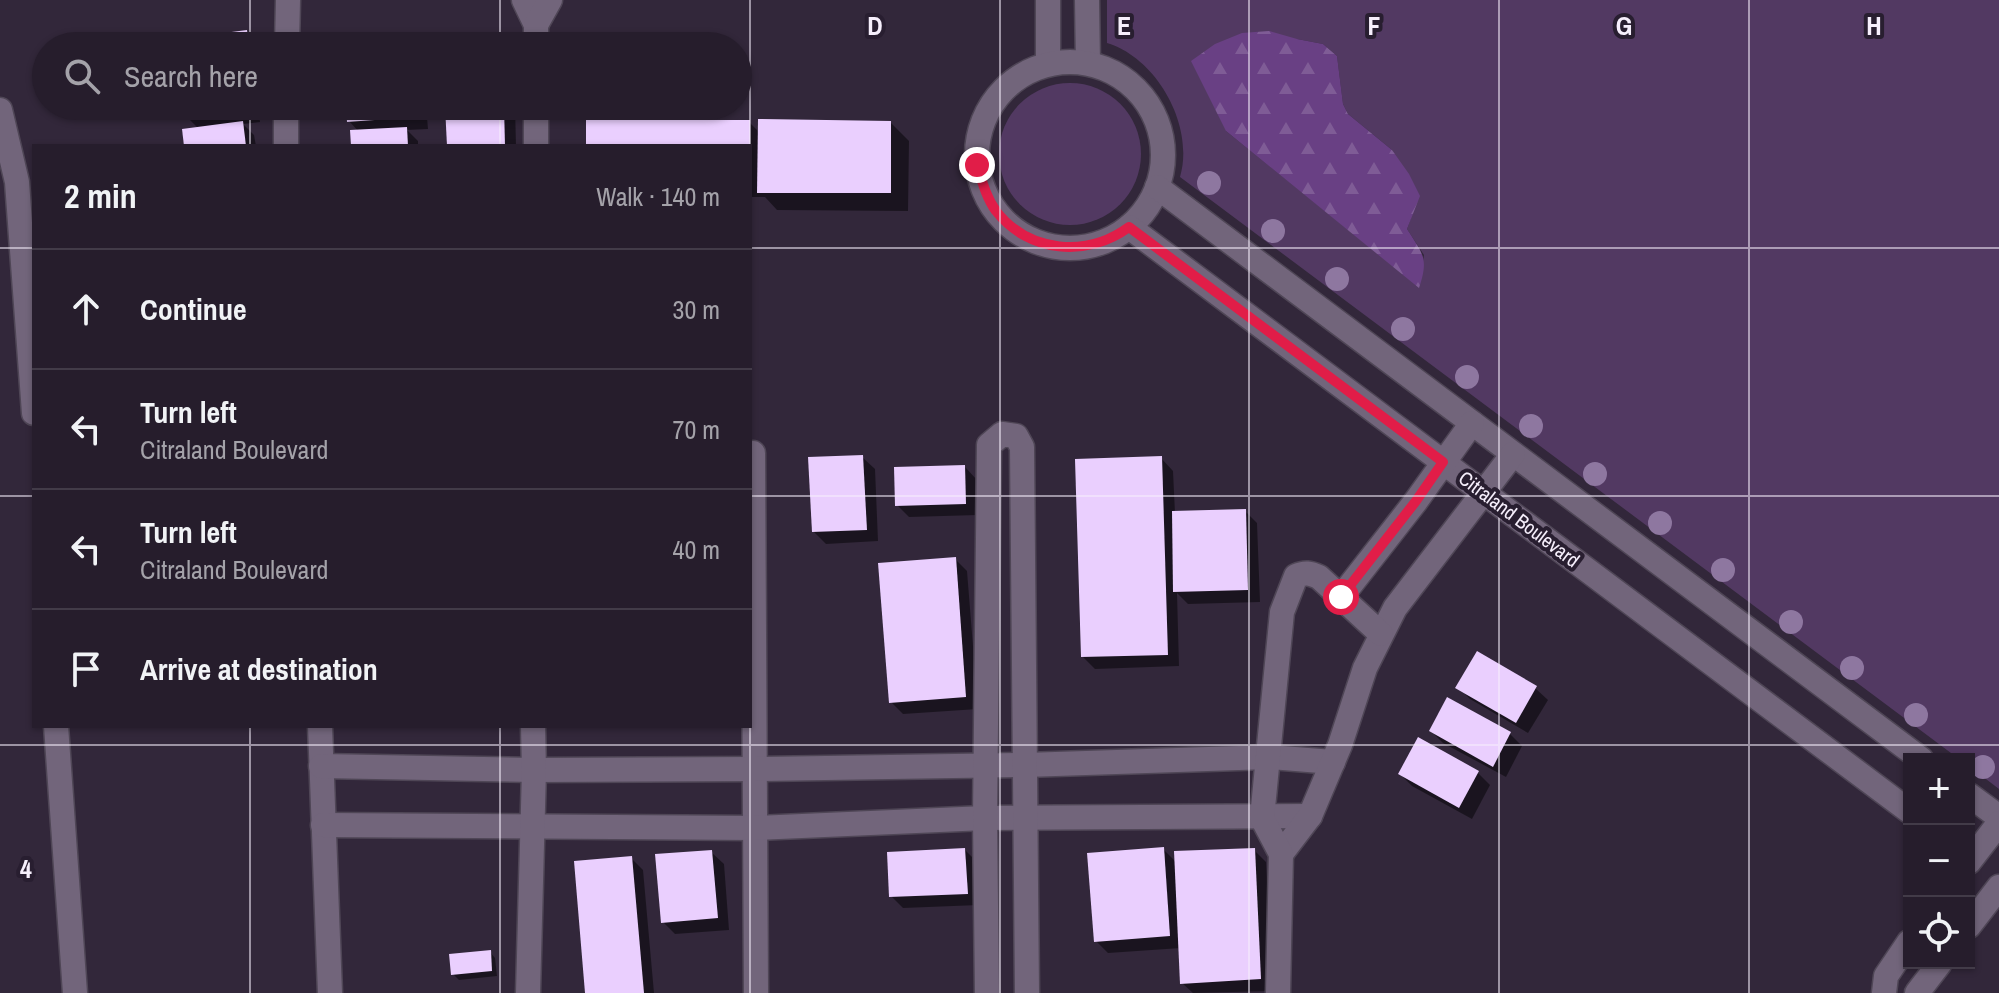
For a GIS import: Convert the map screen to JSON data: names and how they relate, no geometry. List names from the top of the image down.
{
  "streets": {
    "street": ["Citraland Boulevard"]
  },
  "page": {
    "search": "Search here",
    "heading": ["2 min", "Walk · 140 m"],
    "list": [
      ["Continue", "30 m"],
      ["Turn left", "Citraland Boulevard", "70 m"],
      ["Turn left", "Citraland Boulevard", "40 m"],
      "Arrive at destination"
    ],
    "map_buttons": ["+", "−"]
  },
  "grid": {
    "columns": [
      "D",
      "E",
      "F",
      "G",
      "H"
    ],
    "rows": ["4"]
  }
}
